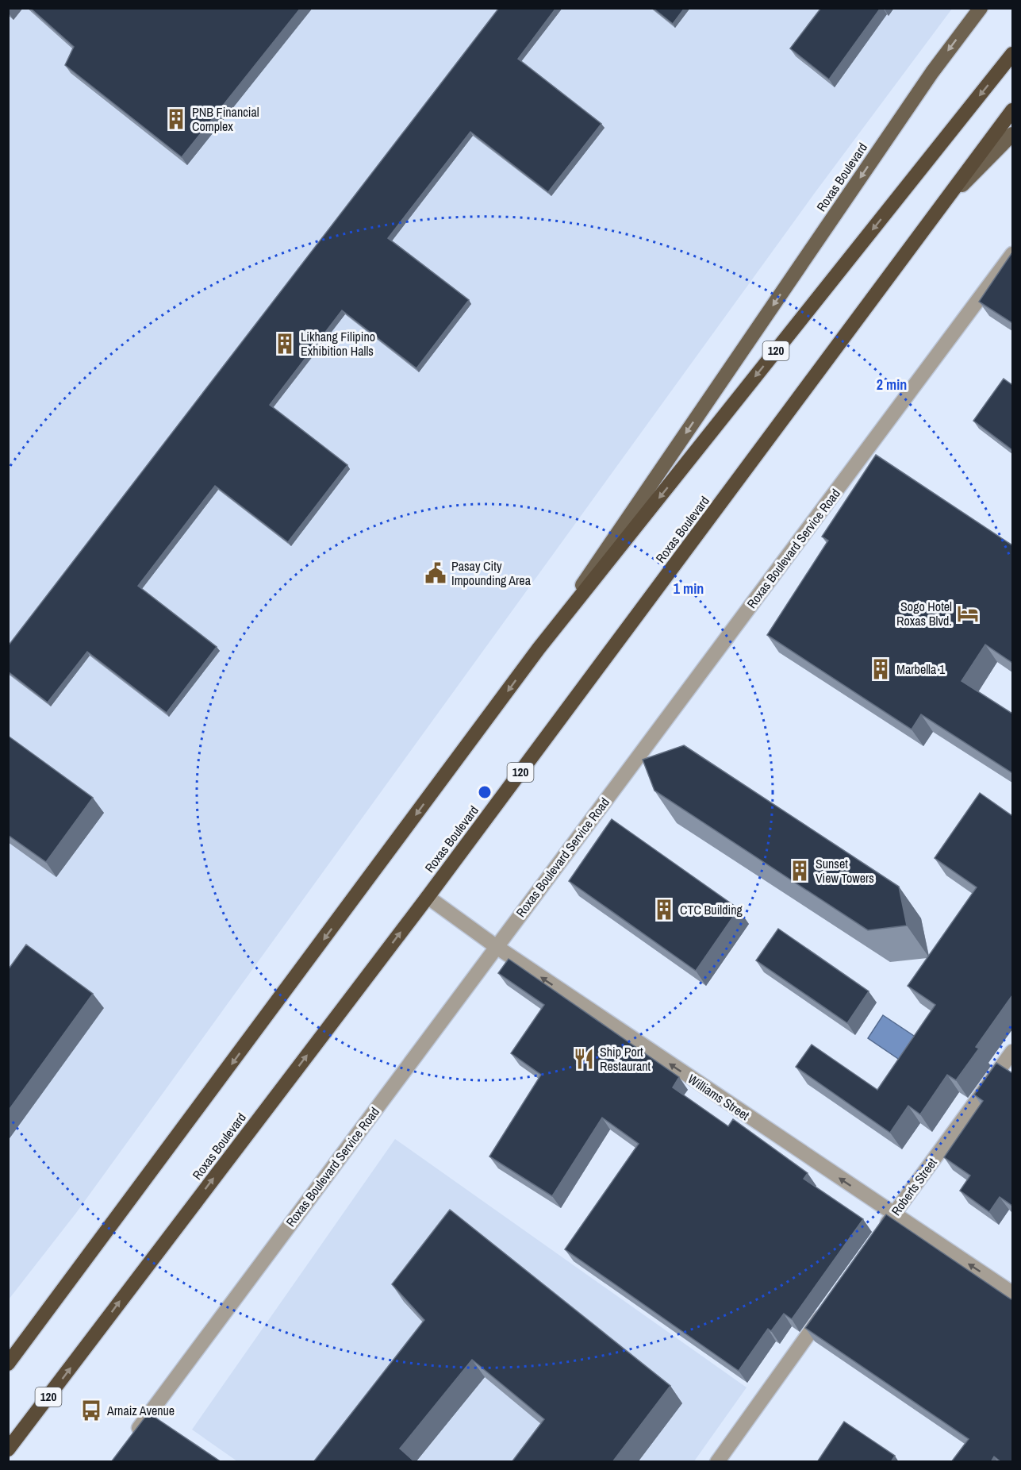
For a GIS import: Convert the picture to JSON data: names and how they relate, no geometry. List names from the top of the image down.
{
  "streets": {
    "highway": ["Roxas Boulevard", "120"],
    "street": ["Roxas Boulevard Service Road", "Williams Street", "Roberts Street"]
  },
  "crossings": [
    ["Roxas Boulevard", "Williams Street"],
    ["Roxas Boulevard Service Road", "Williams Street"],
    ["Williams Street", "Roberts Street"]
  ],
  "one_way": ["Williams Street"],
  "places": {
    "building": [
      "PNB Financial Complex",
      "Likhang Filipino Exhibition Halls",
      "Marbella 1",
      "Sunset View Towers",
      "CTC Building"
    ],
    "public building": ["Pasay City Impounding Area"],
    "hotel": ["Sogo Hotel Roxas Blvd."],
    "restaurant": ["Ship Port Restaurant"],
    "bus stop": ["Arnaiz Avenue"]
  },
  "rings": ["2 min", "1 min"]
}
